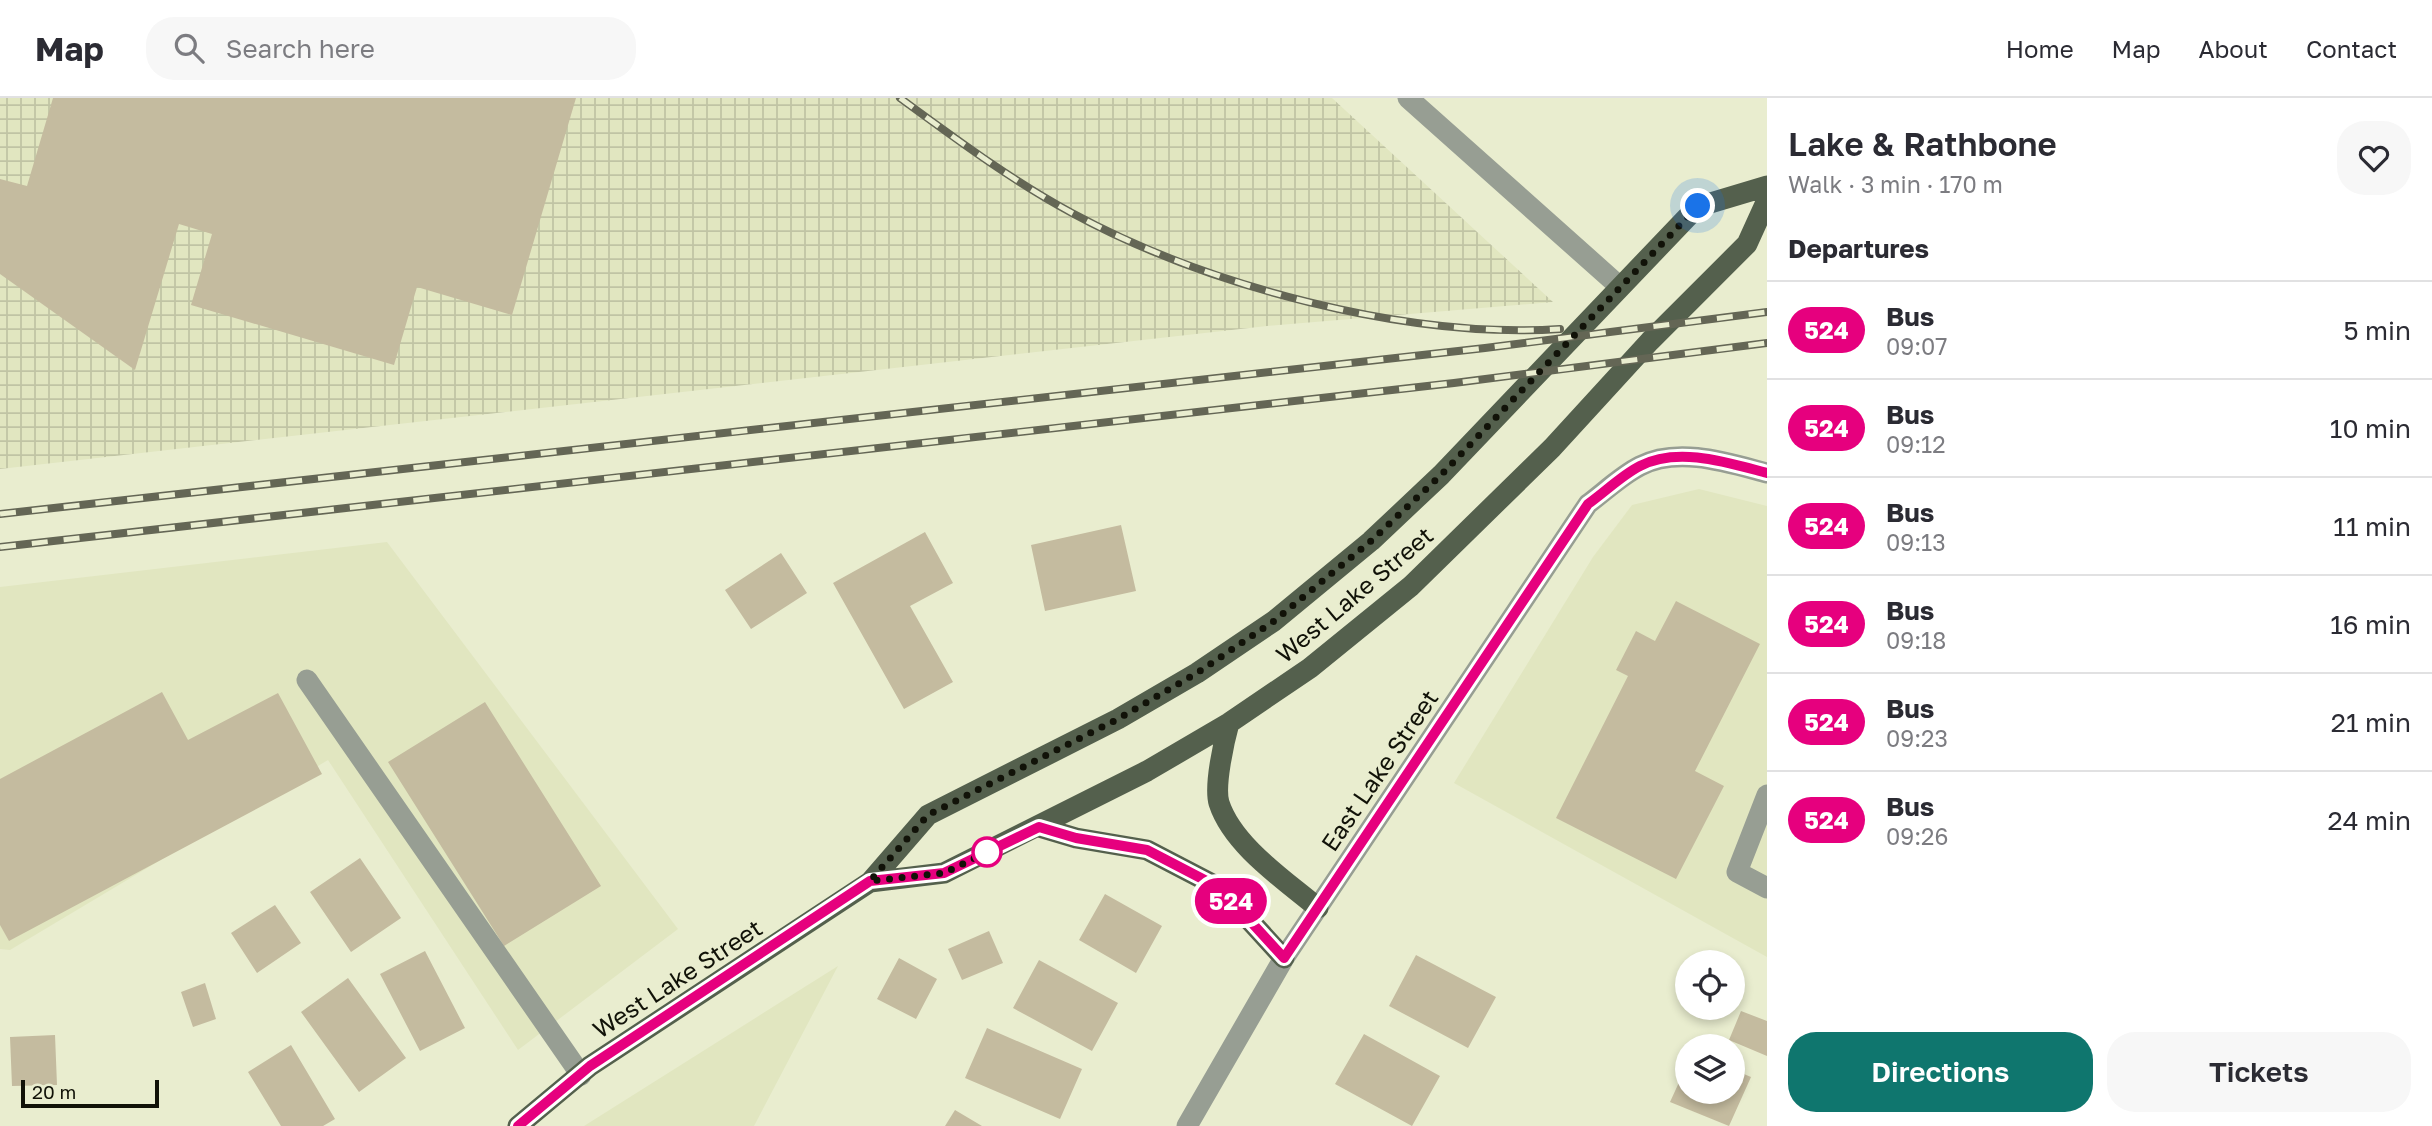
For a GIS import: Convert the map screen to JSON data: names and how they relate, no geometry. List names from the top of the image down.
{
  "streets": {
    "main road": ["West Lake Street"],
    "street": ["East Lake Street"]
  },
  "lines": ["bus line 524"],
  "scale_bar": "20 m",
  "page": {
    "header": "Map",
    "search": "Search here",
    "nav": [
      "Home",
      "Map",
      "About",
      "Contact"
    ],
    "on_map": "524",
    "heading": [
      ["Lake & Rathbone", "Walk · 3 min · 170 m"],
      "Departures"
    ],
    "list": [
      {
        "mark": "524",
        "name": "Bus",
        "note": "09:07",
        "value": "5 min"
      },
      {
        "mark": "524",
        "name": "Bus",
        "note": "09:12",
        "value": "10 min"
      },
      {
        "mark": "524",
        "name": "Bus",
        "note": "09:13",
        "value": "11 min"
      },
      {
        "mark": "524",
        "name": "Bus",
        "note": "09:18",
        "value": "16 min"
      },
      {
        "mark": "524",
        "name": "Bus",
        "note": "09:23",
        "value": "21 min"
      },
      {
        "mark": "524",
        "name": "Bus",
        "note": "09:26",
        "value": "24 min"
      }
    ],
    "buttons": ["Directions", "Tickets"],
    "scale": "20 m"
  }
}
